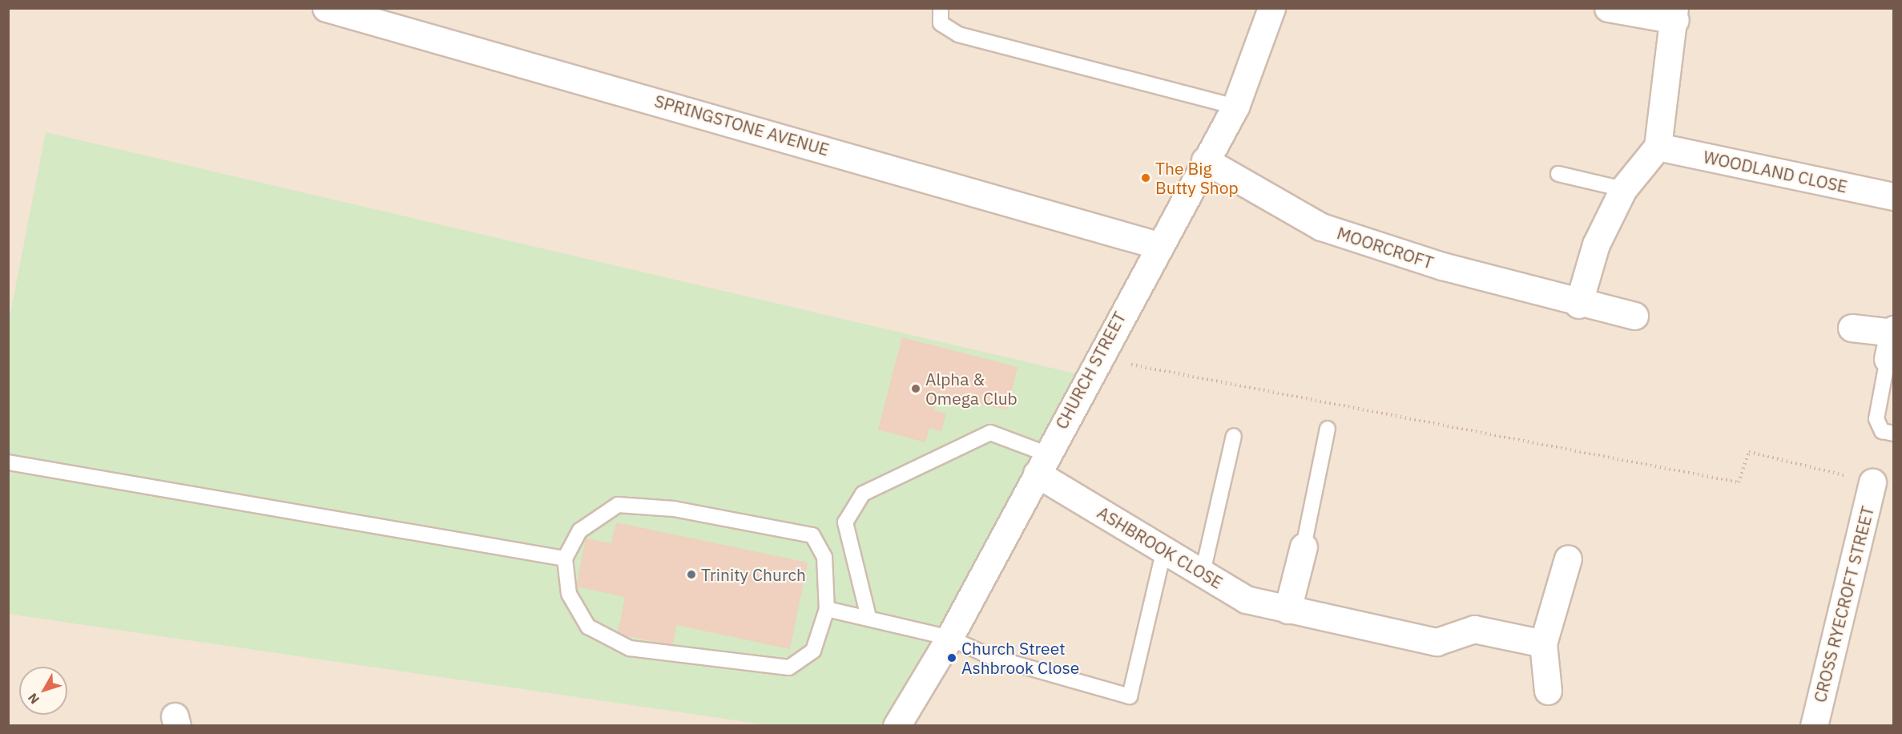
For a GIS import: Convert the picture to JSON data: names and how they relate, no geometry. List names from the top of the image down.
{
  "streets": {
    "street": [
      "SPRINGSTONE AVENUE",
      "WOODLAND CLOSE",
      "MOORCROFT",
      "CHURCH STREET",
      "ASHBROOK CLOSE",
      "CROSS RYECROFT STREET"
    ]
  },
  "crossings": [
    ["SPRINGSTONE AVENUE", "CHURCH STREET"],
    ["MOORCROFT", "CHURCH STREET"],
    ["CHURCH STREET", "ASHBROOK CLOSE"]
  ],
  "places": [
    "The Big Butty Shop",
    "Alpha & Omega Club",
    "Trinity Church",
    "Church Street Ashbrook Close"
  ],
  "north": "bottom left"
}
